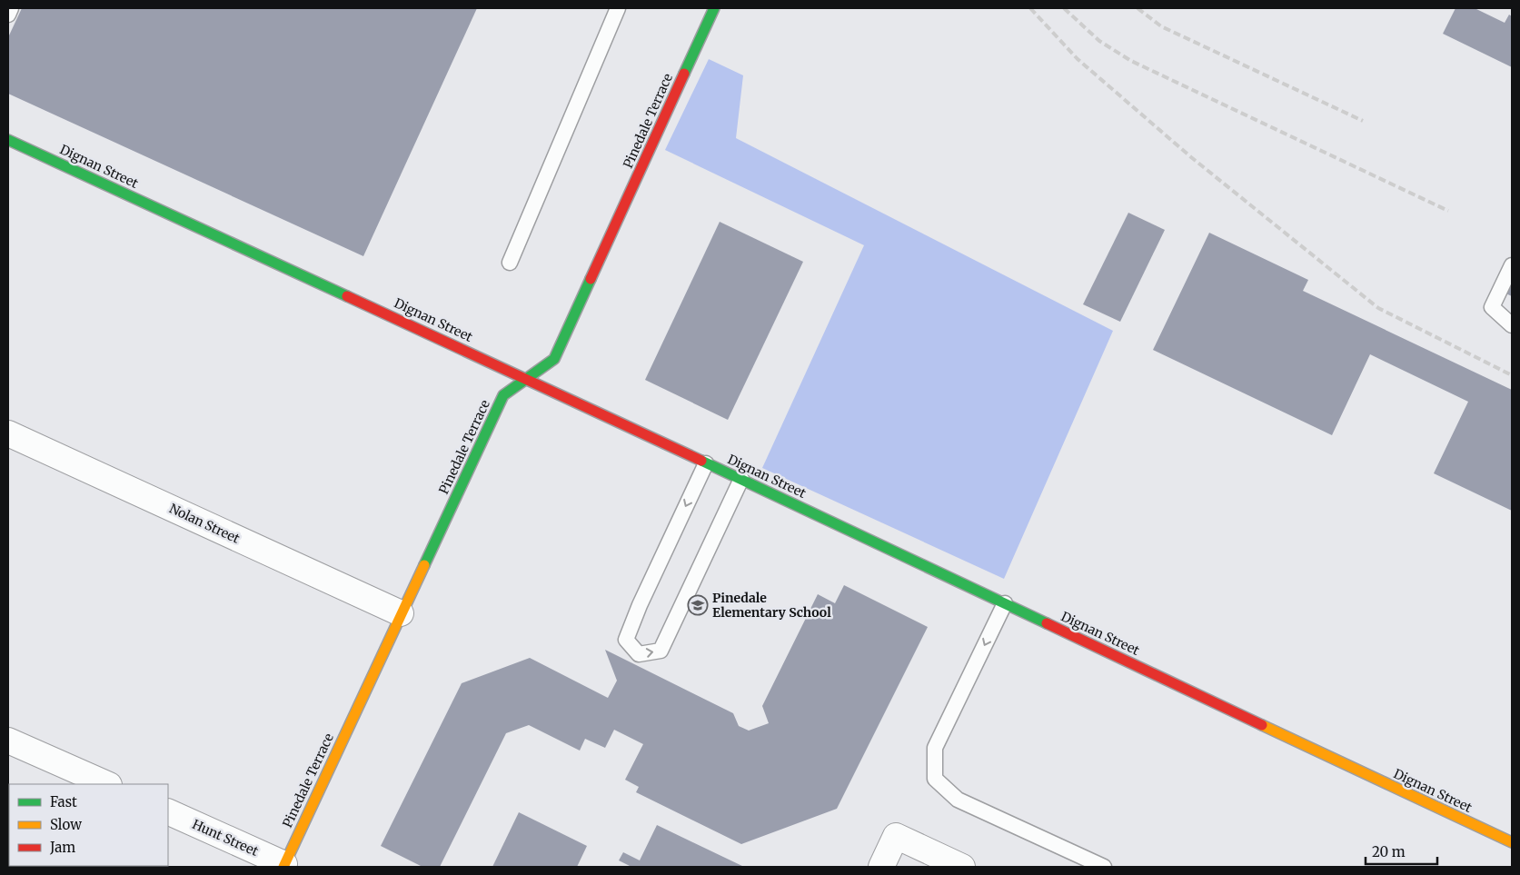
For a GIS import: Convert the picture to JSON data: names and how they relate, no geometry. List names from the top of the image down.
{
  "streets": {
    "street": [
      "Pinedale Terrace",
      "Dignan Street",
      "Nolan Street",
      "Hunt Street"
    ]
  },
  "crossings": [
    ["Pinedale Terrace", "Dignan Street"],
    ["Pinedale Terrace", "Nolan Street"],
    ["Pinedale Terrace", "Hunt Street"]
  ],
  "places": {
    "school or university": ["Pinedale Elementary School"]
  },
  "legend": ["Fast", "Slow", "Jam"],
  "scale_bar": "20 m"
}
